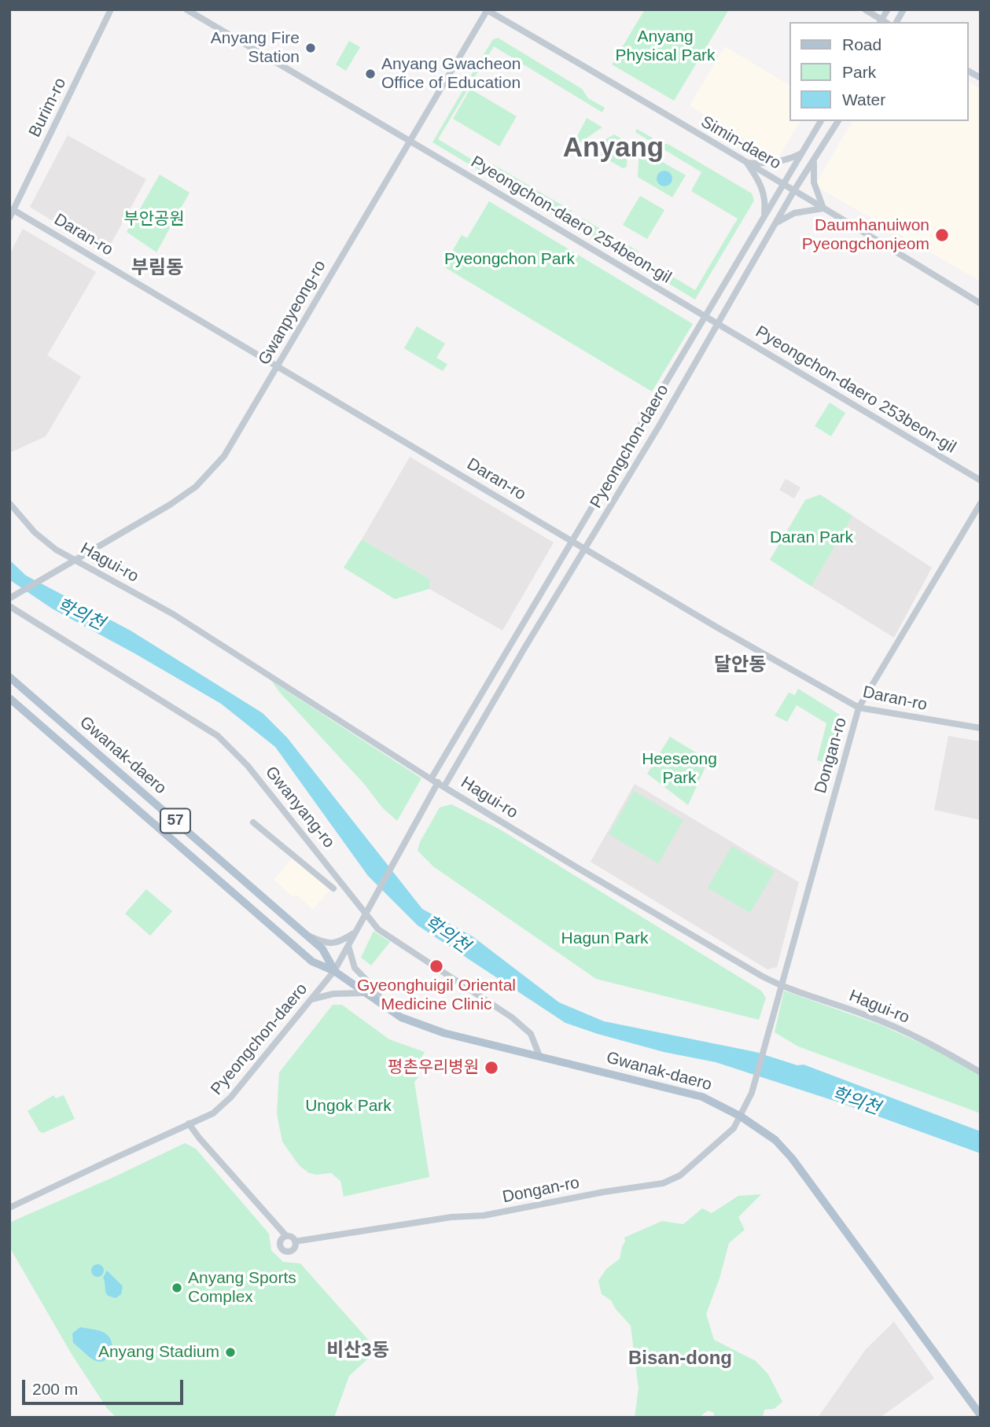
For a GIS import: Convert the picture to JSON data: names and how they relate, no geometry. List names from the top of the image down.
{
  "streets": {
    "main road": ["Gwanak-daero", "57"],
    "street": [
      "Burim-ro",
      "Simin-daero",
      "Pyeongchon-daero 254beon-gil",
      "Daran-ro",
      "Gwanpyeong-ro",
      "Pyeongchon-daero 253beon-gil",
      "Pyeongchon-daero",
      "Hagui-ro",
      "Dongan-ro",
      "Gwanyang-ro"
    ]
  },
  "crossings": [
    ["Burim-ro", "Daran-ro"],
    ["Simin-daero", "Gwanpyeong-ro"],
    ["Simin-daero", "Pyeongchon-daero"],
    ["Pyeongchon-daero 254beon-gil", "Gwanpyeong-ro"],
    ["Pyeongchon-daero 254beon-gil", "Pyeongchon-daero 253beon-gil"],
    ["Pyeongchon-daero 254beon-gil", "Pyeongchon-daero"],
    ["Daran-ro", "Gwanpyeong-ro"],
    ["Daran-ro", "Pyeongchon-daero"],
    ["Daran-ro", "Dongan-ro"],
    ["Gwanpyeong-ro", "Hagui-ro"],
    ["Pyeongchon-daero 253beon-gil", "Pyeongchon-daero"],
    ["Pyeongchon-daero", "Hagui-ro"],
    ["Pyeongchon-daero", "Gwanak-daero"],
    ["Pyeongchon-daero", "Gwanyang-ro"],
    ["Hagui-ro", "Dongan-ro"],
    ["Gwanak-daero", "Dongan-ro"],
    ["Gwanak-daero", "Gwanyang-ro"]
  ],
  "districts": [
    "Anyang",
    "부림동",
    "달안동",
    "비산3동",
    "Bisan-dong"
  ],
  "water": ["학의천"],
  "parks": [
    "Anyang Physical Park",
    "부안공원",
    "Pyeongchon Park",
    "Daran Park",
    "Heeseong Park",
    "Hagun Park",
    "Ungok Park"
  ],
  "places": [
    "Anyang Fire Station",
    "Anyang Gwacheon Office of Education",
    "Daumhanuiwon Pyeongchonjeom",
    "Gyeonghuigil Oriental Medicine Clinic",
    "평촌우리병원",
    "Anyang Sports Complex",
    "Anyang Stadium"
  ],
  "legend": ["Road", "Park", "Water"],
  "scale_bar": "200 m"
}
